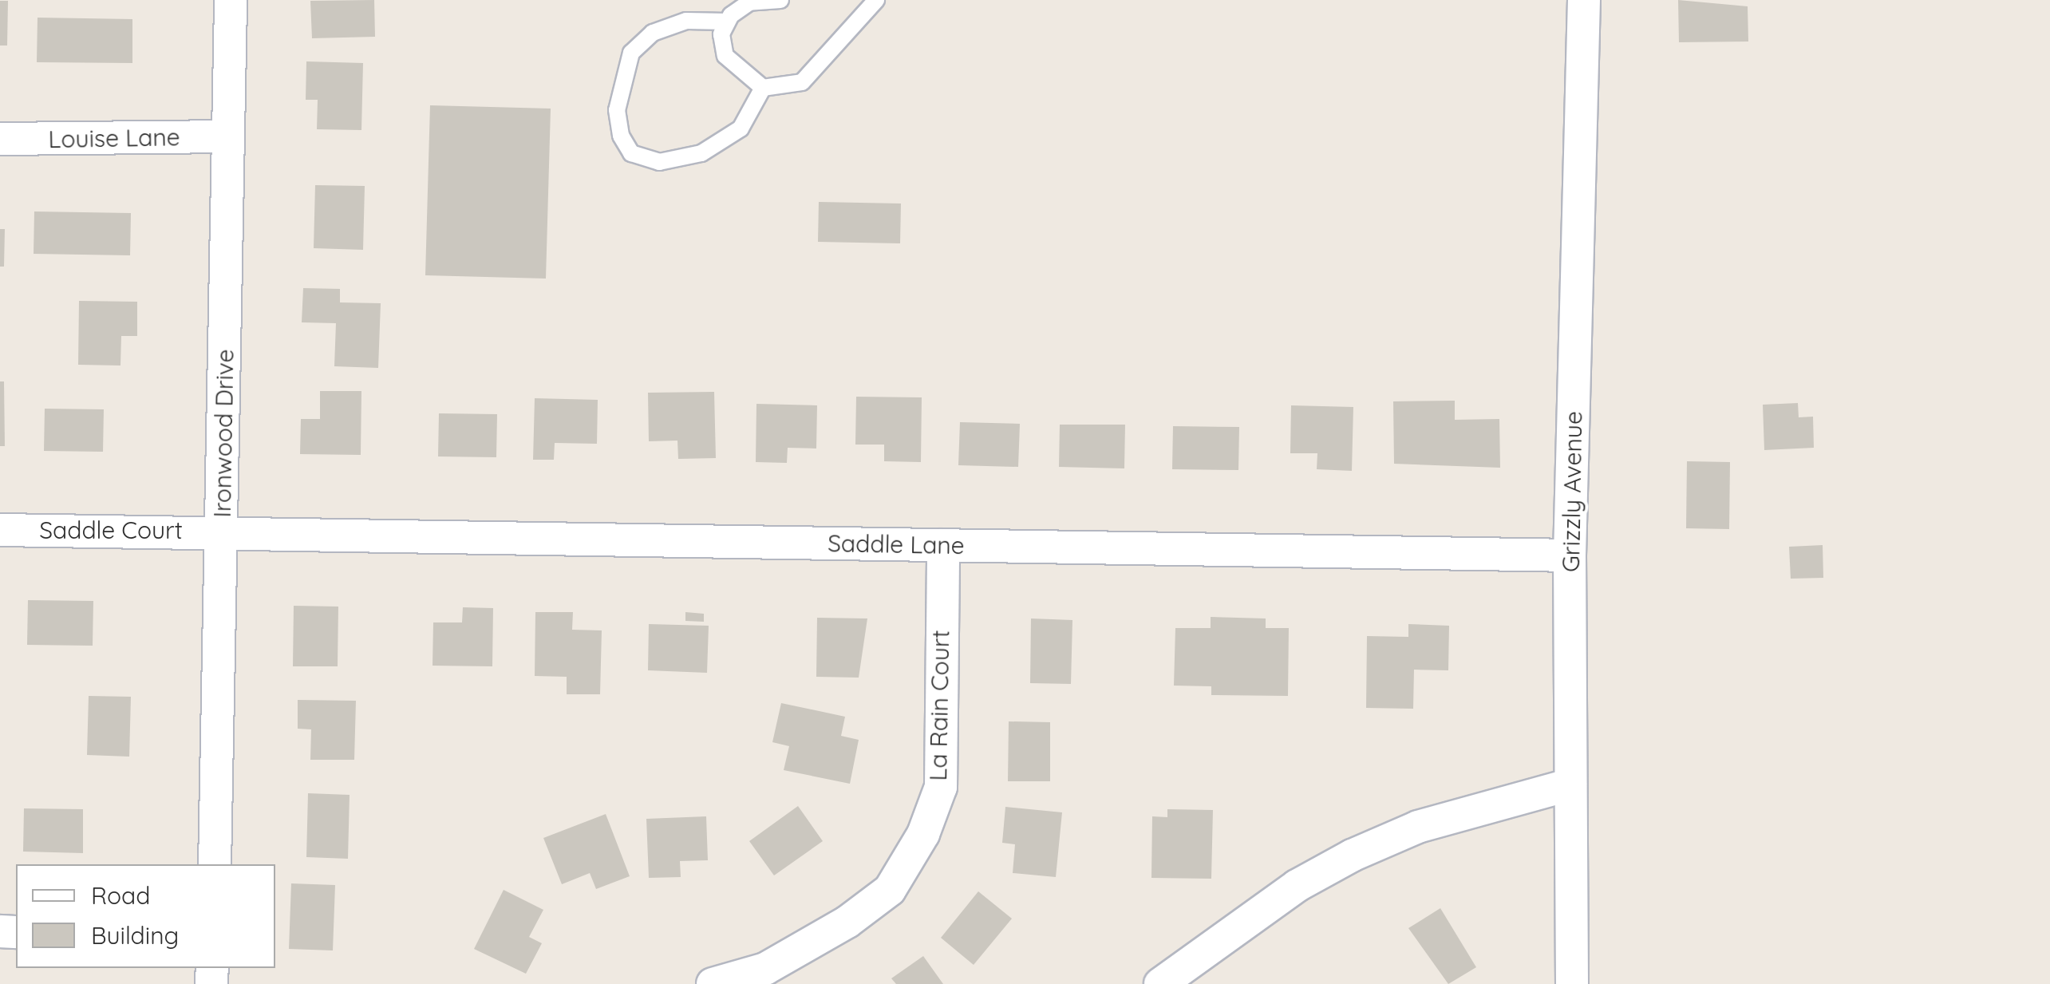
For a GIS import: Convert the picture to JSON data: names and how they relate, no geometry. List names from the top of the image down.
{
  "streets": {
    "street": [
      "Louise Lane",
      "Ironwood Drive",
      "Grizzly Avenue",
      "Saddle Court",
      "Saddle Lane",
      "La Rain Court"
    ]
  },
  "crossings": [
    ["Louise Lane", "Ironwood Drive"],
    ["Ironwood Drive", "Saddle Court"],
    ["Ironwood Drive", "Saddle Lane"],
    ["Grizzly Avenue", "Saddle Lane"],
    ["Saddle Court", "Saddle Lane"],
    ["Saddle Lane", "La Rain Court"]
  ],
  "legend": ["Road", "Building"]
}
